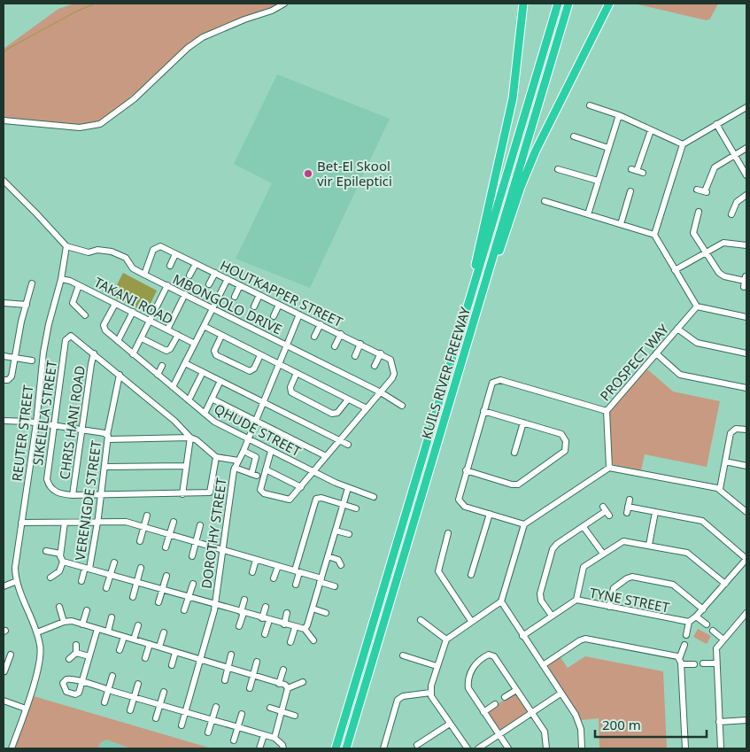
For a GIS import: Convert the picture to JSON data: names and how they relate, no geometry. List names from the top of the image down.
{
  "streets": {
    "highway": ["KUILS RIVER FREEWAY"],
    "street": [
      "HOUTKAPPER STREET",
      "TAKANI ROAD",
      "MBONGOLO DRIVE",
      "PROSPECT WAY",
      "SIKELELA STREET",
      "CHRIS HANI ROAD",
      "QHUDE STREET",
      "REUTER STREET",
      "VERENIGDE STREET",
      "DOROTHY STREET",
      "TYNE STREET"
    ]
  },
  "crossings": [
    ["HOUTKAPPER STREET", "MBONGOLO DRIVE"],
    ["HOUTKAPPER STREET", "QHUDE STREET"],
    ["HOUTKAPPER STREET", "DOROTHY STREET"],
    ["TAKANI ROAD", "QHUDE STREET"],
    ["TAKANI ROAD", "REUTER STREET"],
    ["MBONGOLO DRIVE", "REUTER STREET"],
    ["MBONGOLO DRIVE", "DOROTHY STREET"],
    ["SIKELELA STREET", "CHRIS HANI ROAD"],
    ["SIKELELA STREET", "VERENIGDE STREET"],
    ["CHRIS HANI ROAD", "VERENIGDE STREET"],
    ["QHUDE STREET", "DOROTHY STREET"],
    ["REUTER STREET", "VERENIGDE STREET"]
  ],
  "places": ["Bet-El Skool vir Epileptici"],
  "scale_bar": "200 m"
}
